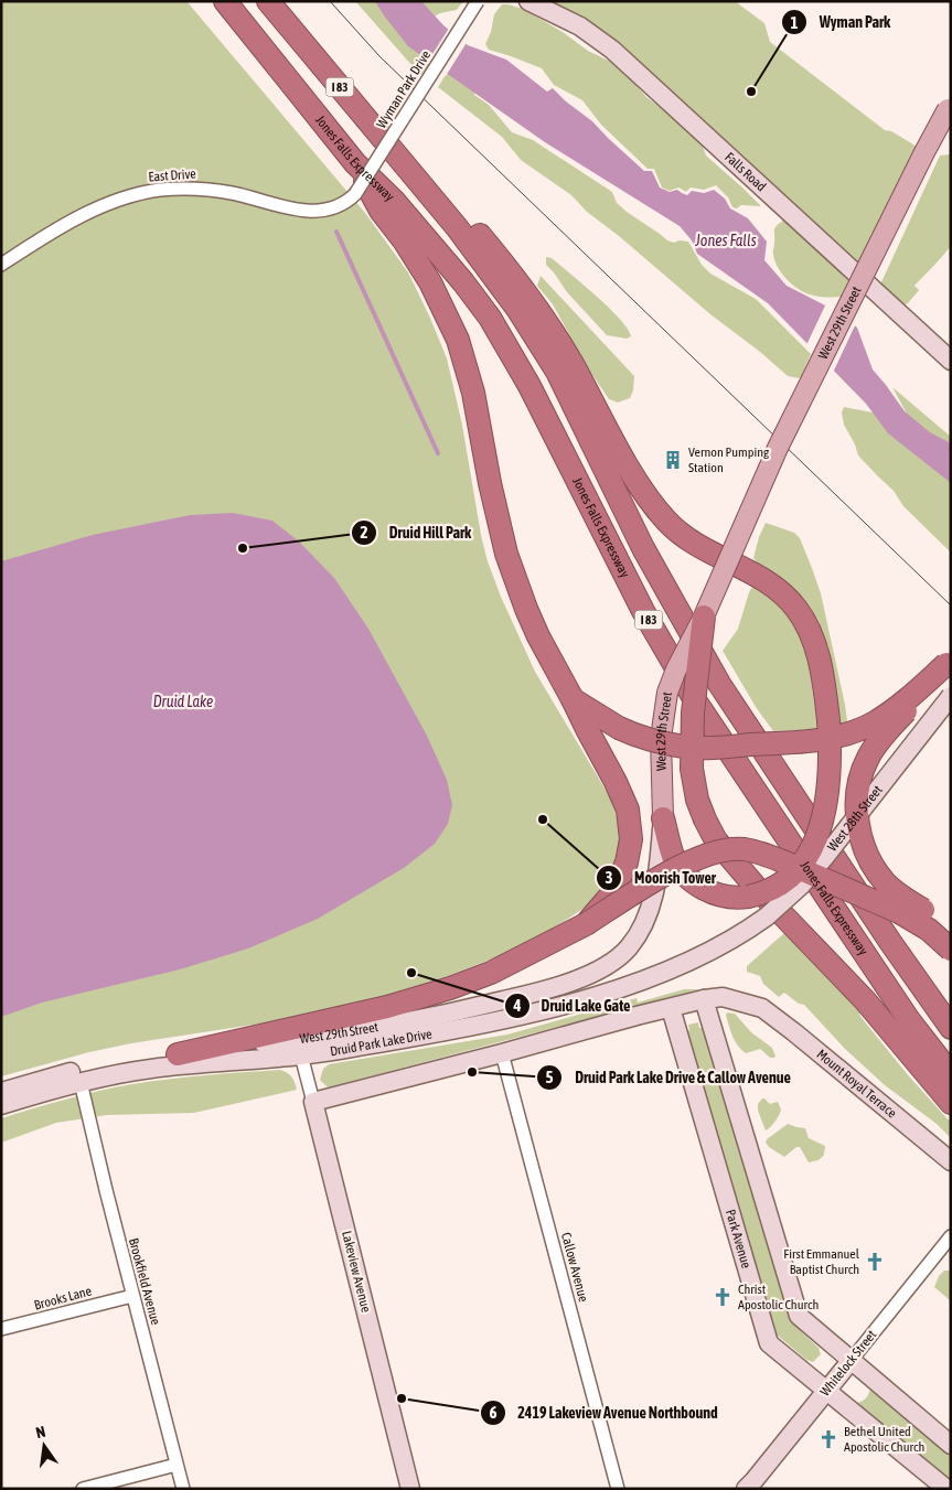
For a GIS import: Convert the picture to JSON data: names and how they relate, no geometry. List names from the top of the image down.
{
  "streets": {
    "highway": ["I 83", "Jones Falls Expressway"],
    "main road": [
      "Falls Road",
      "West 29th Street",
      "West 28th Street",
      "Druid Park Lake Drive",
      "Mount Royal Terrace",
      "Park Avenue",
      "Lakeview Avenue",
      "Whitelock Street"
    ],
    "street": [
      "Wyman Park Drive",
      "East Drive",
      "Callow Avenue",
      "Brookfield Avenue",
      "Brooks Lane"
    ]
  },
  "crossings": [
    ["Wyman Park Drive", "East Drive"],
    ["West 28th Street", "Druid Park Lake Drive"],
    ["Druid Park Lake Drive", "Lakeview Avenue"],
    ["Druid Park Lake Drive", "Brookfield Avenue"],
    ["Park Avenue", "Whitelock Street"],
    ["Brookfield Avenue", "Brooks Lane"]
  ],
  "water": ["Jones Falls", "Druid Lake"],
  "places": {
    "other": [
      "Wyman Park",
      "Druid Hill Park",
      "Moorish Tower",
      "Druid Lake Gate",
      "Druid Park Lake Drive & Callow Avenue",
      "2419 Lakeview Avenue Northbound"
    ],
    "building": ["Vernon Pumping Station"],
    "church": ["First Emmanuel Baptist Church", "Christ Apostolic Church", "Bethel United Apostolic Church"]
  },
  "north": "top"
}
